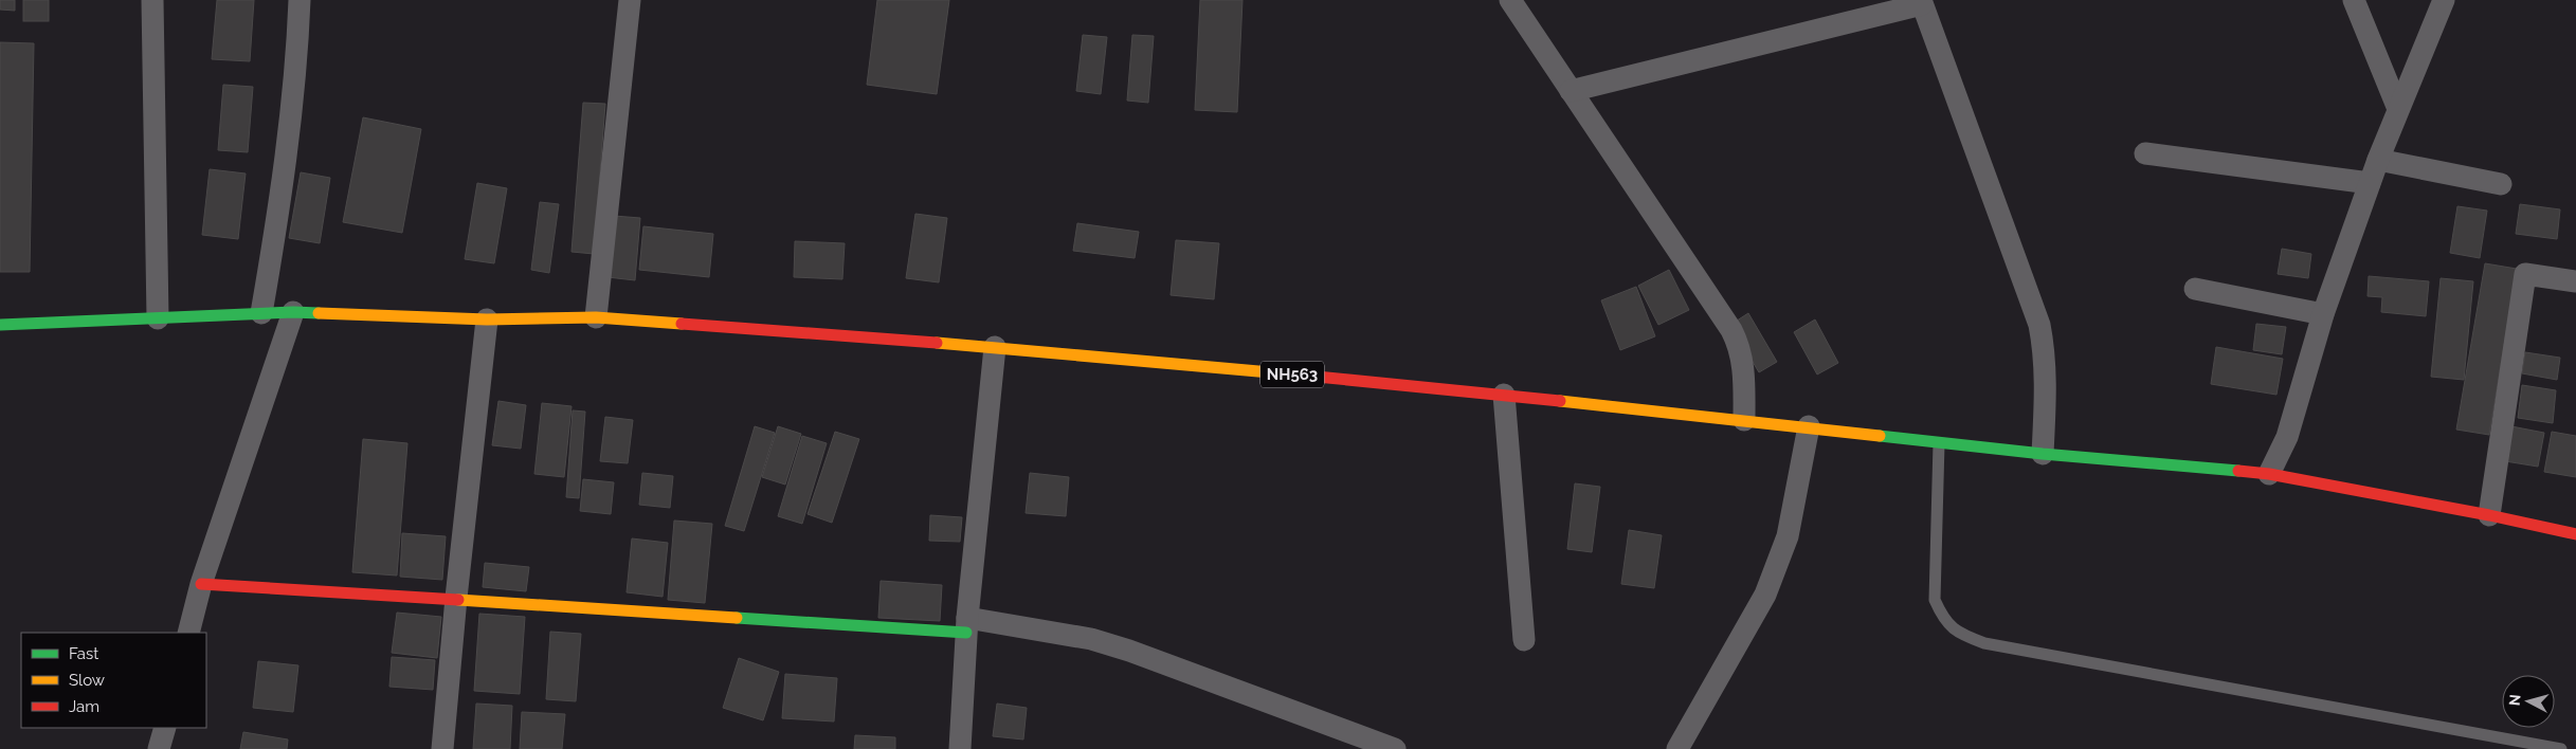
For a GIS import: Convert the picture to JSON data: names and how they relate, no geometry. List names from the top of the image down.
{
  "streets": {
    "main road": ["NH563"]
  },
  "legend": ["Fast", "Slow", "Jam"],
  "north": "left"
}
